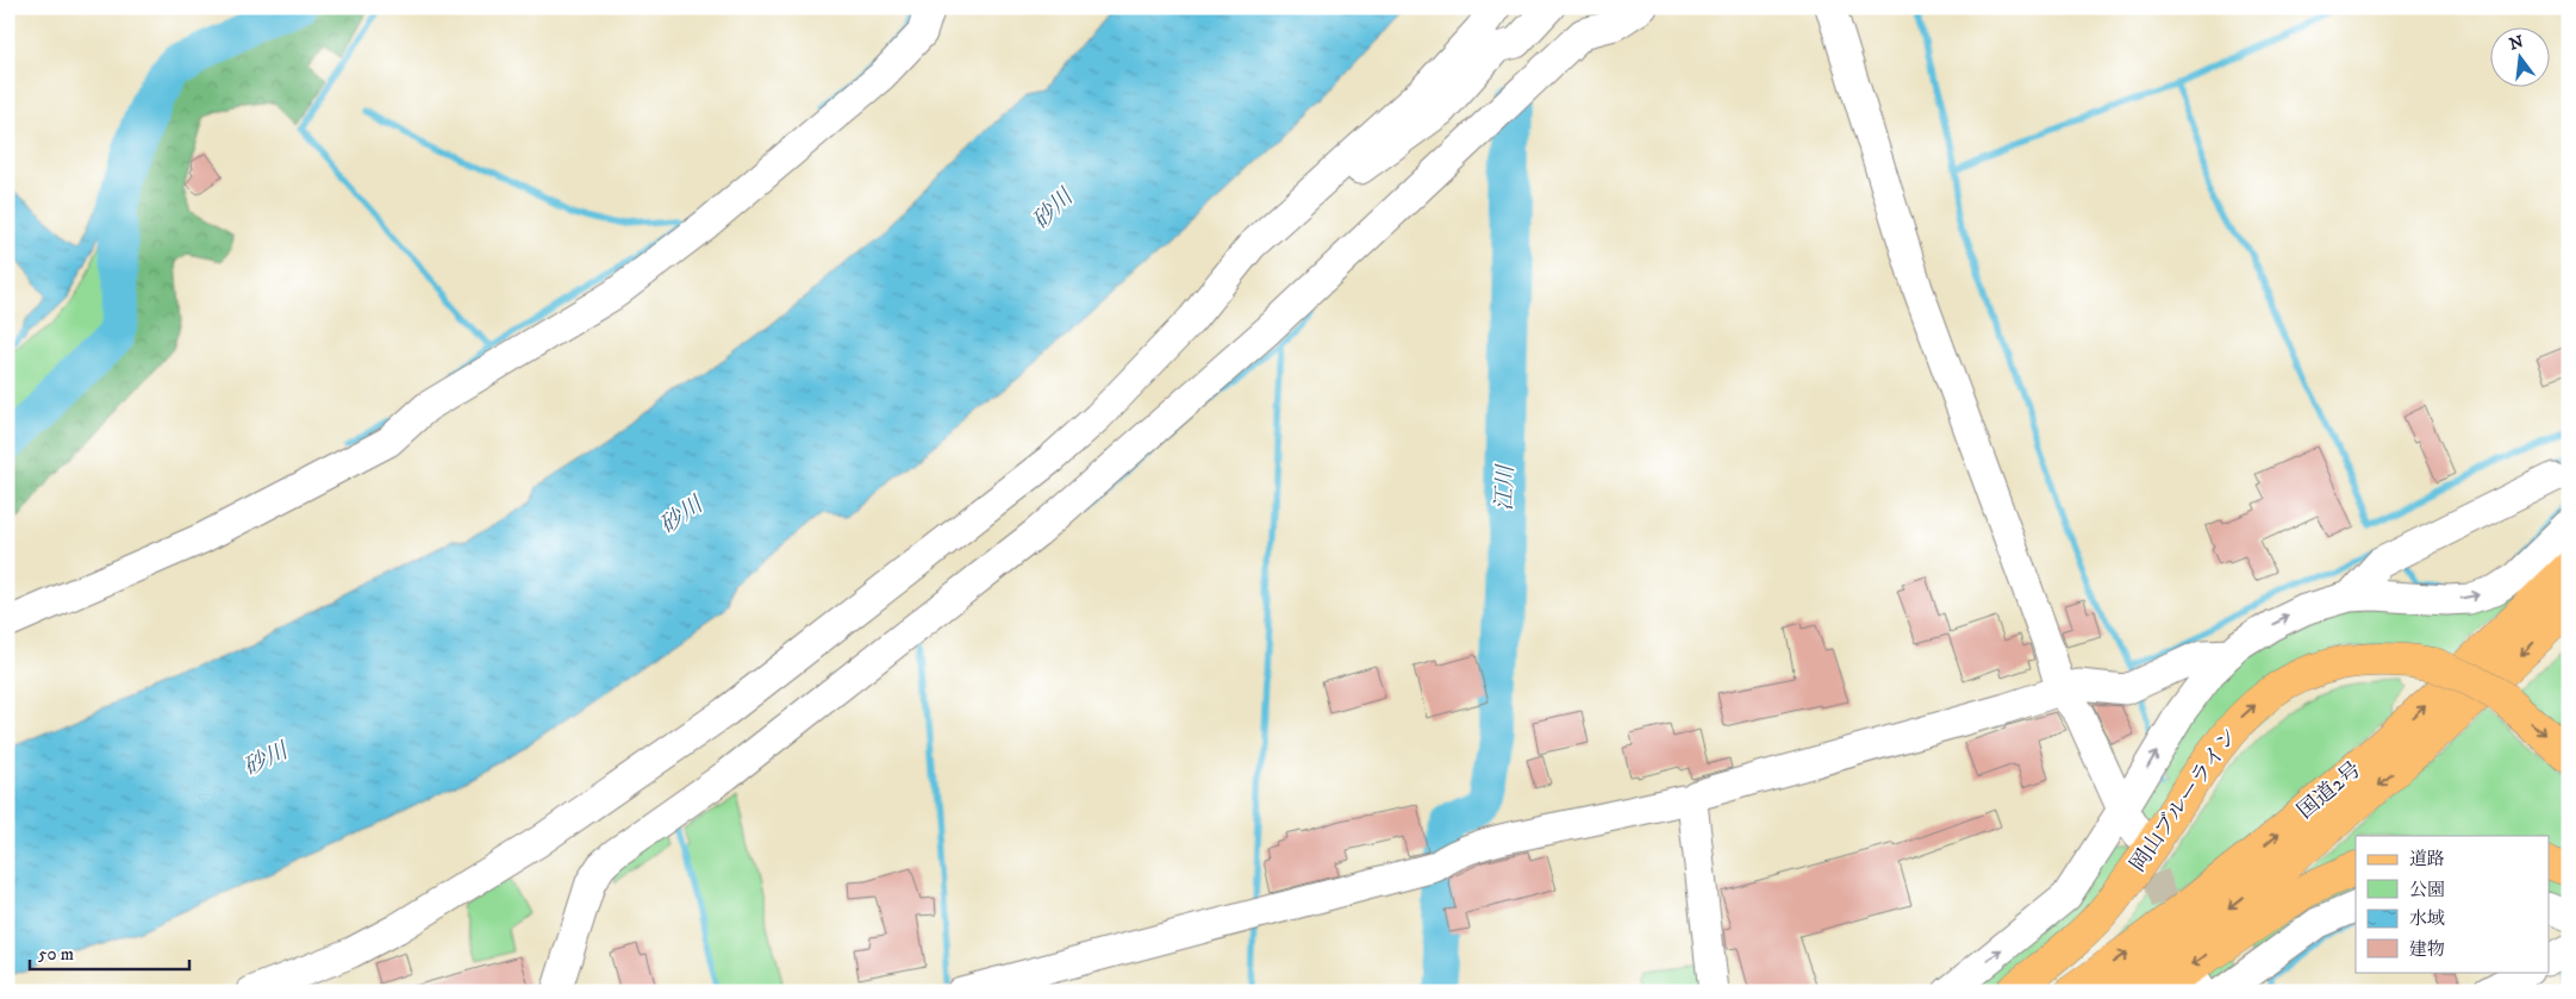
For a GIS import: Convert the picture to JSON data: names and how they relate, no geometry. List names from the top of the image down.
{
  "streets": {
    "main road": ["国道2号", "岡山ブルーライン"]
  },
  "water": ["砂川", "江川"],
  "legend": [
    "道路",
    "公園",
    "水域",
    "建物"
  ],
  "scale_bar": "50 m",
  "north": "top"
}
